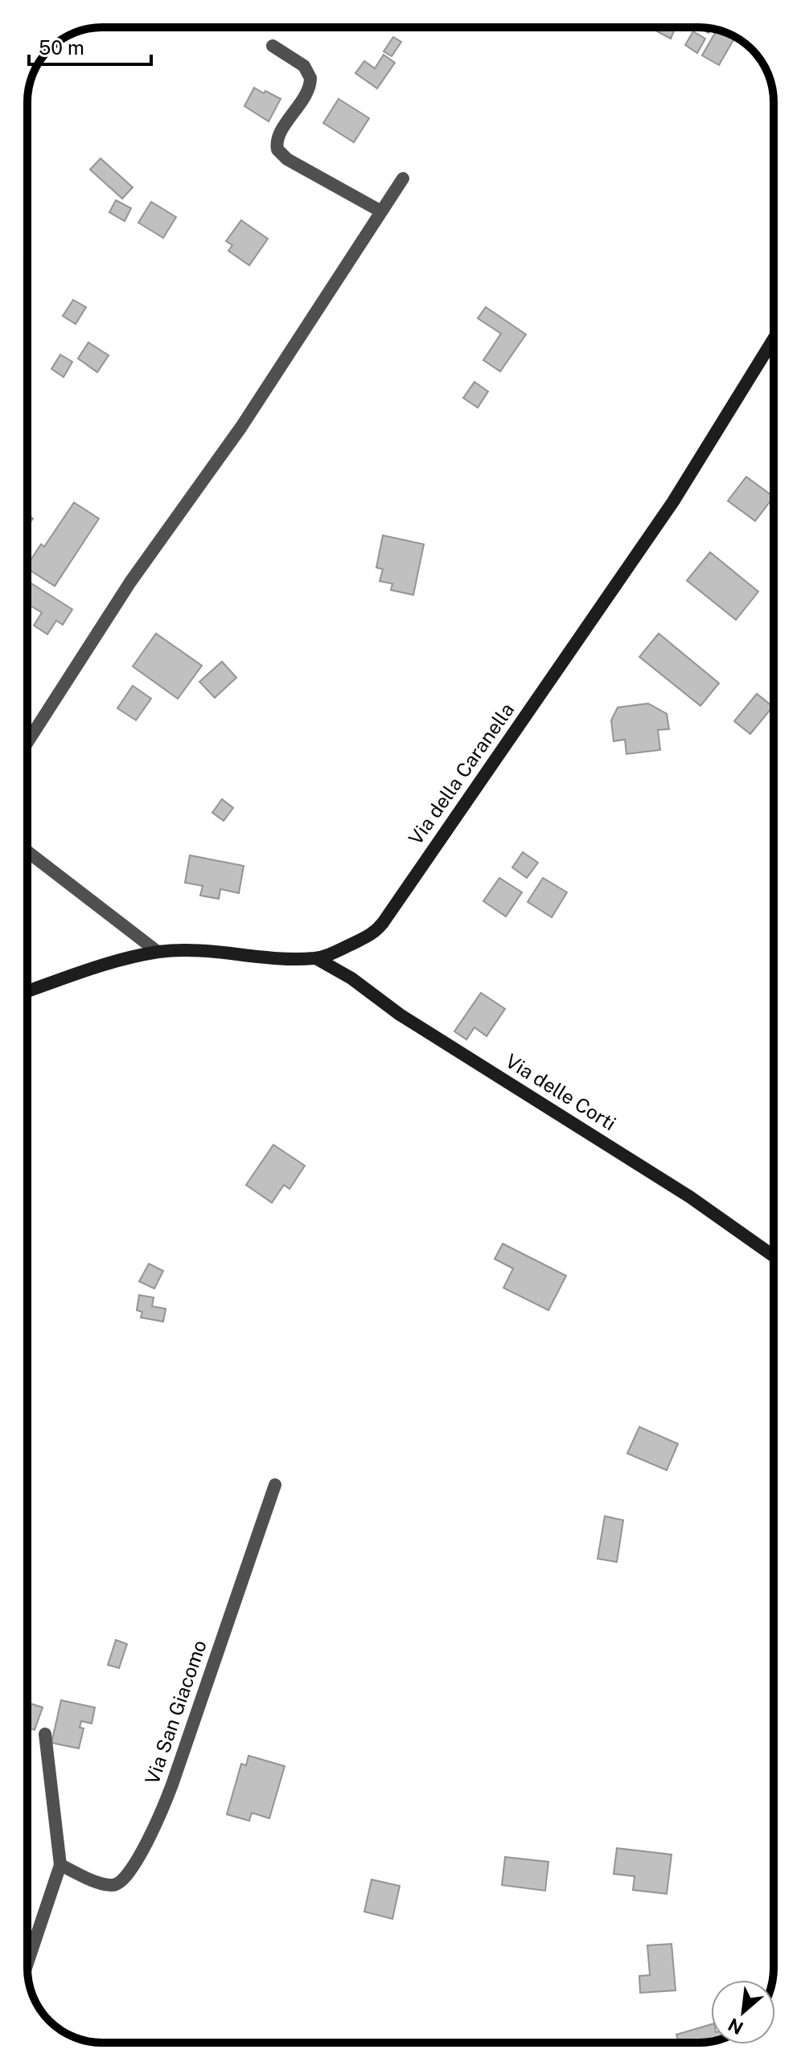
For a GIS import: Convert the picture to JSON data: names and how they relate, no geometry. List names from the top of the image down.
{
  "streets": {
    "main road": ["Via della Caranella", "Via delle Corti"],
    "street": ["Via San Giacomo"]
  },
  "crossings": [
    ["Via della Caranella", "Via delle Corti"]
  ],
  "scale_bar": "50 m",
  "north": "bottom left"
}
